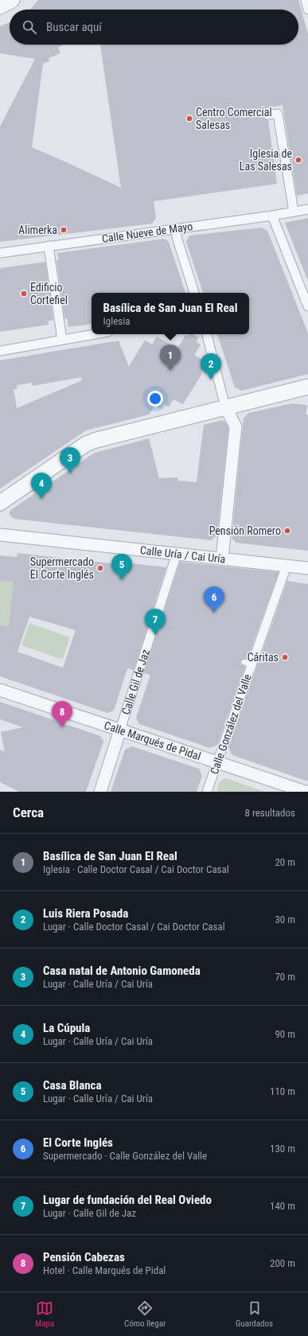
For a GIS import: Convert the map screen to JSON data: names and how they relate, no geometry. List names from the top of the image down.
{
  "streets": {
    "street": [
      "Calle Nueve de Mayo",
      "Calle Uría / Cai Uría",
      "Calle Gil de Jaz",
      "Calle González del Valle",
      "Calle Marqués de Pidal"
    ]
  },
  "crossings": [
    ["Calle Uría / Cai Uría", "Calle Gil de Jaz"],
    ["Calle Uría / Cai Uría", "Calle González del Valle"],
    ["Calle Gil de Jaz", "Calle Marqués de Pidal"],
    ["Calle González del Valle", "Calle Marqués de Pidal"]
  ],
  "places": [
    "Centro Comercial Salesas",
    "Iglesia de Las Salesas",
    "Alimerka",
    "Edificio Cortefiel",
    "Pensión Romero",
    "Supermercado El Corte Inglés",
    "Cáritas"
  ],
  "page": {
    "search": "Buscar aquí",
    "popup": ["Basílica de San Juan El Real", "Iglesia"],
    "pins": [
      "1",
      "2",
      "3",
      "4",
      "5",
      "6",
      "7",
      "8"
    ],
    "heading": ["Cerca", "8 resultados"],
    "list": [
      {
        "mark": "1",
        "name": "Basílica de San Juan El Real",
        "note": "Iglesia · Calle Doctor Casal / Cai Doctor Casal",
        "value": "20 m"
      },
      {
        "mark": "2",
        "name": "Luis Riera Posada",
        "note": "Lugar · Calle Doctor Casal / Cai Doctor Casal",
        "value": "30 m"
      },
      {
        "mark": "3",
        "name": "Casa natal de Antonio Gamoneda",
        "note": "Lugar · Calle Uría / Cai Uría",
        "value": "70 m"
      },
      {
        "mark": "4",
        "name": "La Cúpula",
        "note": "Lugar · Calle Uría / Cai Uría",
        "value": "90 m"
      },
      {
        "mark": "5",
        "name": "Casa Blanca",
        "note": "Lugar · Calle Uría / Cai Uría",
        "value": "110 m"
      },
      {
        "mark": "6",
        "name": "El Corte Inglés",
        "note": "Supermercado · Calle González del Valle",
        "value": "130 m"
      },
      {
        "mark": "7",
        "name": "Lugar de fundación del Real Oviedo",
        "note": "Lugar · Calle Gil de Jaz",
        "value": "140 m"
      },
      {
        "mark": "8",
        "name": "Pensión Cabezas",
        "note": "Hotel · Calle Marqués de Pidal",
        "value": "200 m"
      }
    ],
    "nav": ["Mapa", "Cómo llegar", "Guardados"]
  }
}
